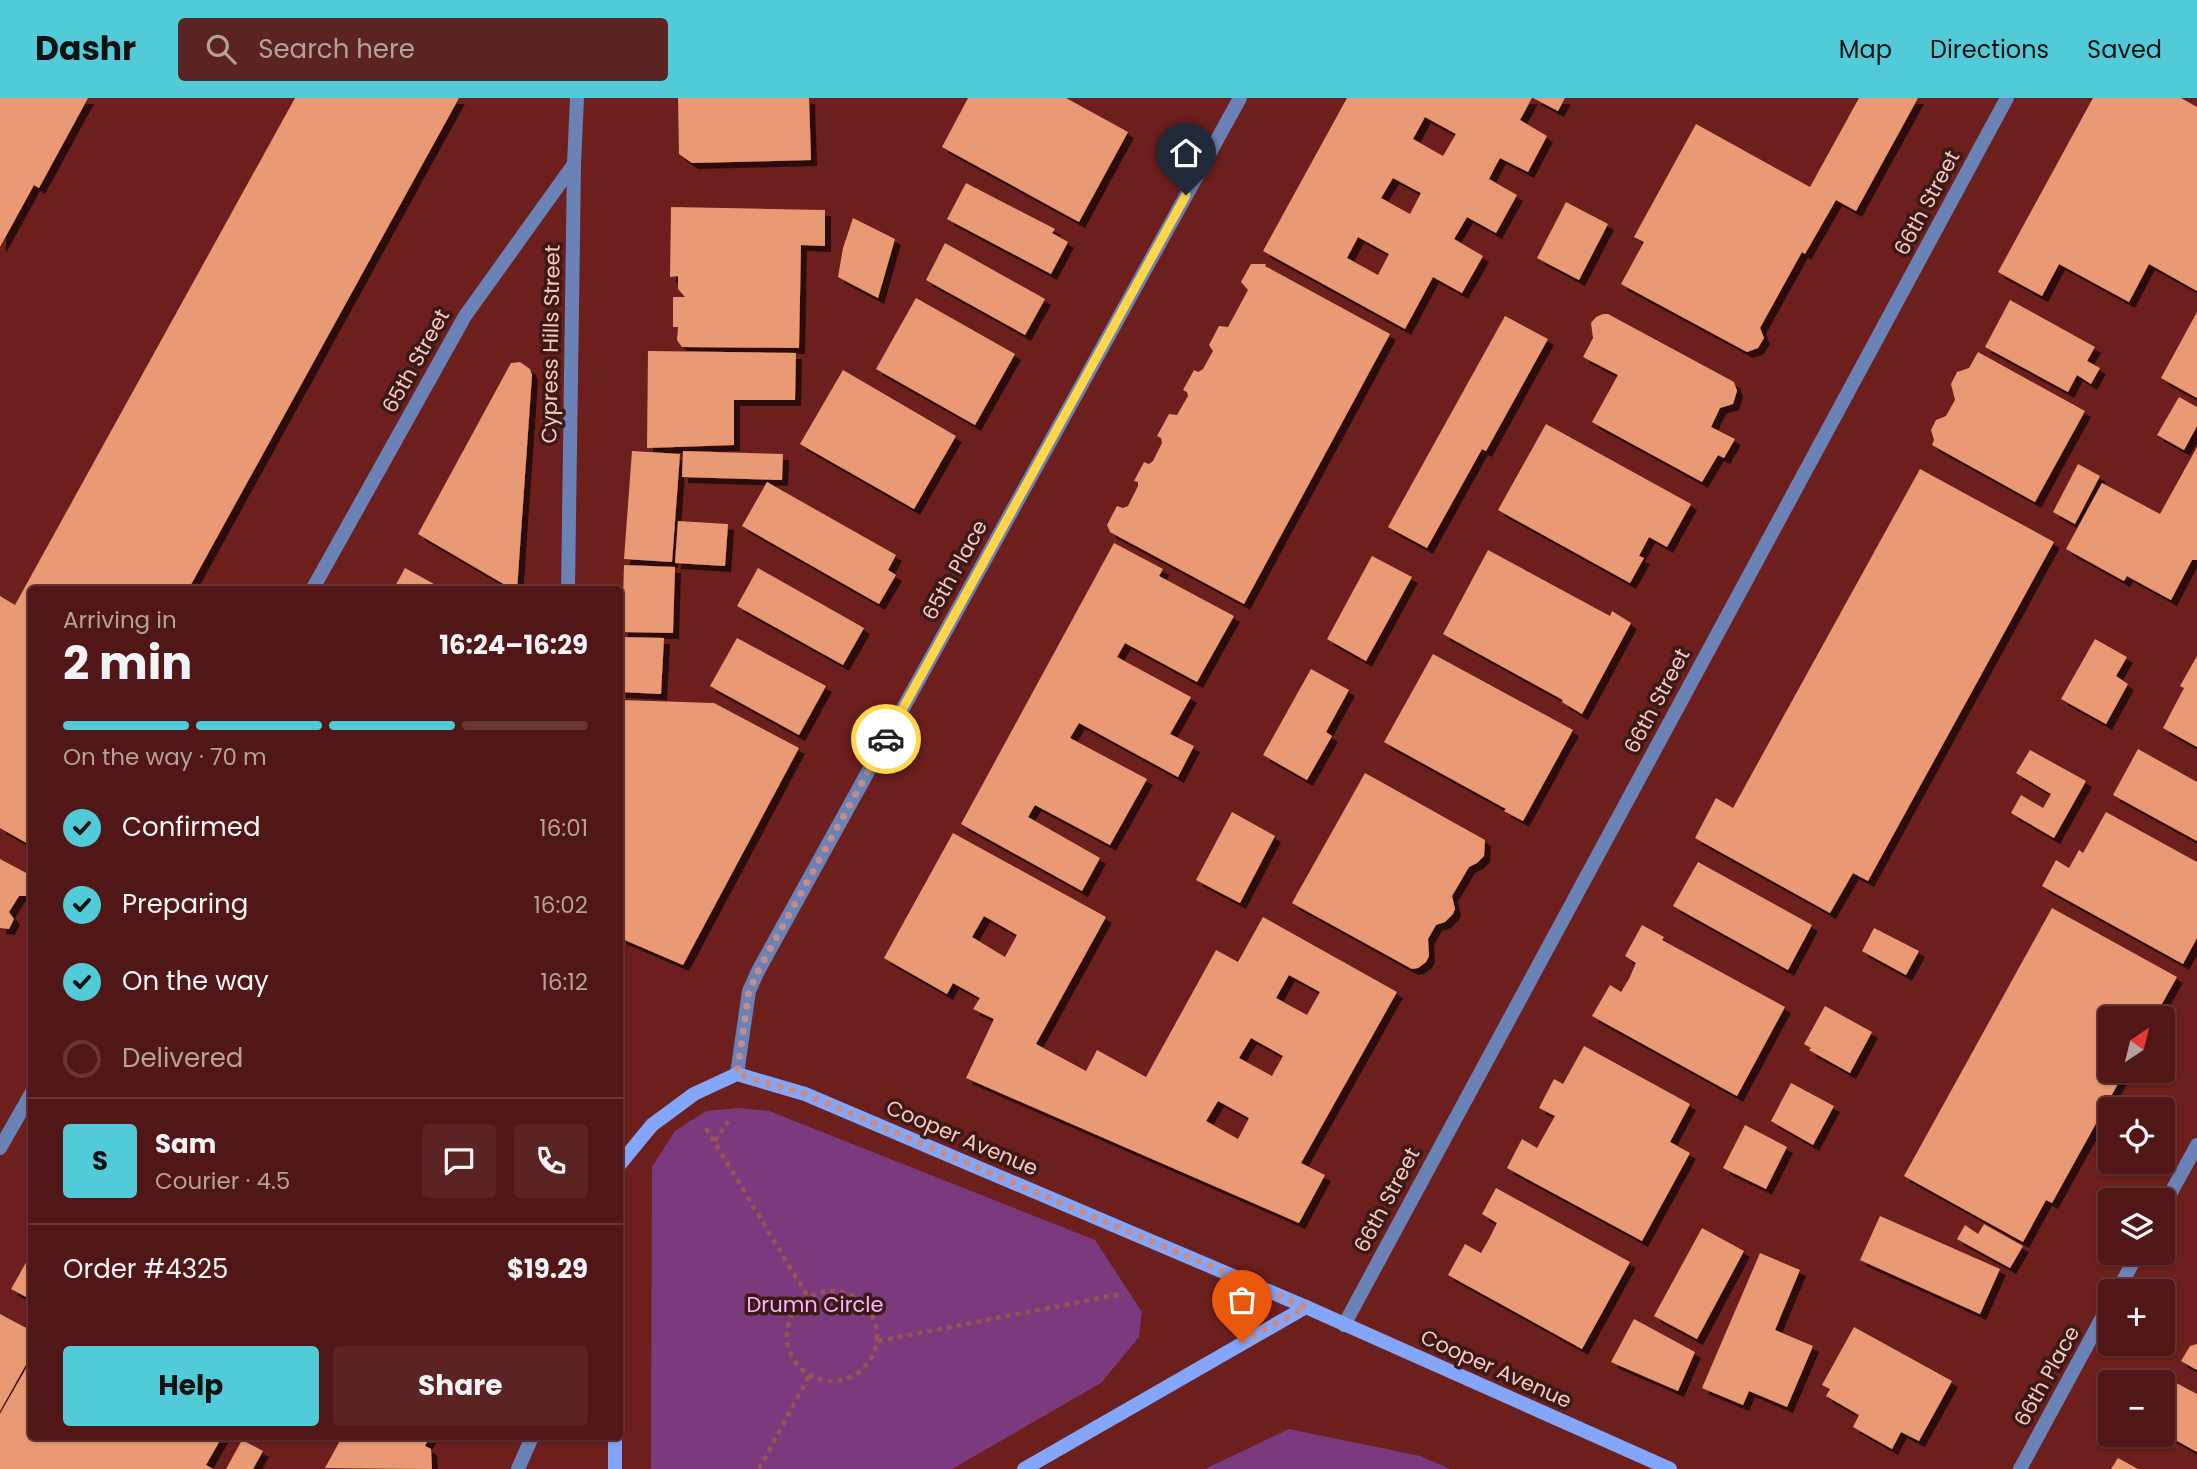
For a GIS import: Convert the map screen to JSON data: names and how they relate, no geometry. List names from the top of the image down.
{
  "streets": {
    "main road": ["Cooper Avenue"],
    "street": [
      "66th Street",
      "Cypress Hills Street",
      "65th Street",
      "65th Place",
      "66th Place"
    ]
  },
  "crossings": [
    ["66th Street", "Cooper Avenue"],
    ["Cypress Hills Street", "65th Street"],
    ["65th Place", "Cooper Avenue"]
  ],
  "parks": ["Drumn Circle"],
  "north": "top right",
  "page": {
    "header": "Dashr",
    "search": "Search here",
    "nav": ["Map", "Directions", "Saved"],
    "heading": ["2 min", "Arriving in", "16:24–16:29"],
    "panel": [
      "Sam",
      "Courier · 4.5",
      "Order #4325",
      "$19.29"
    ],
    "bar": "On the way · 70 m",
    "list": [
      ["Confirmed", "16:01"],
      ["Preparing", "16:02"],
      ["On the way", "16:12"],
      "Delivered"
    ],
    "map_buttons": ["+", "−"],
    "round": "S",
    "buttons": ["Help", "Share"]
  }
}
